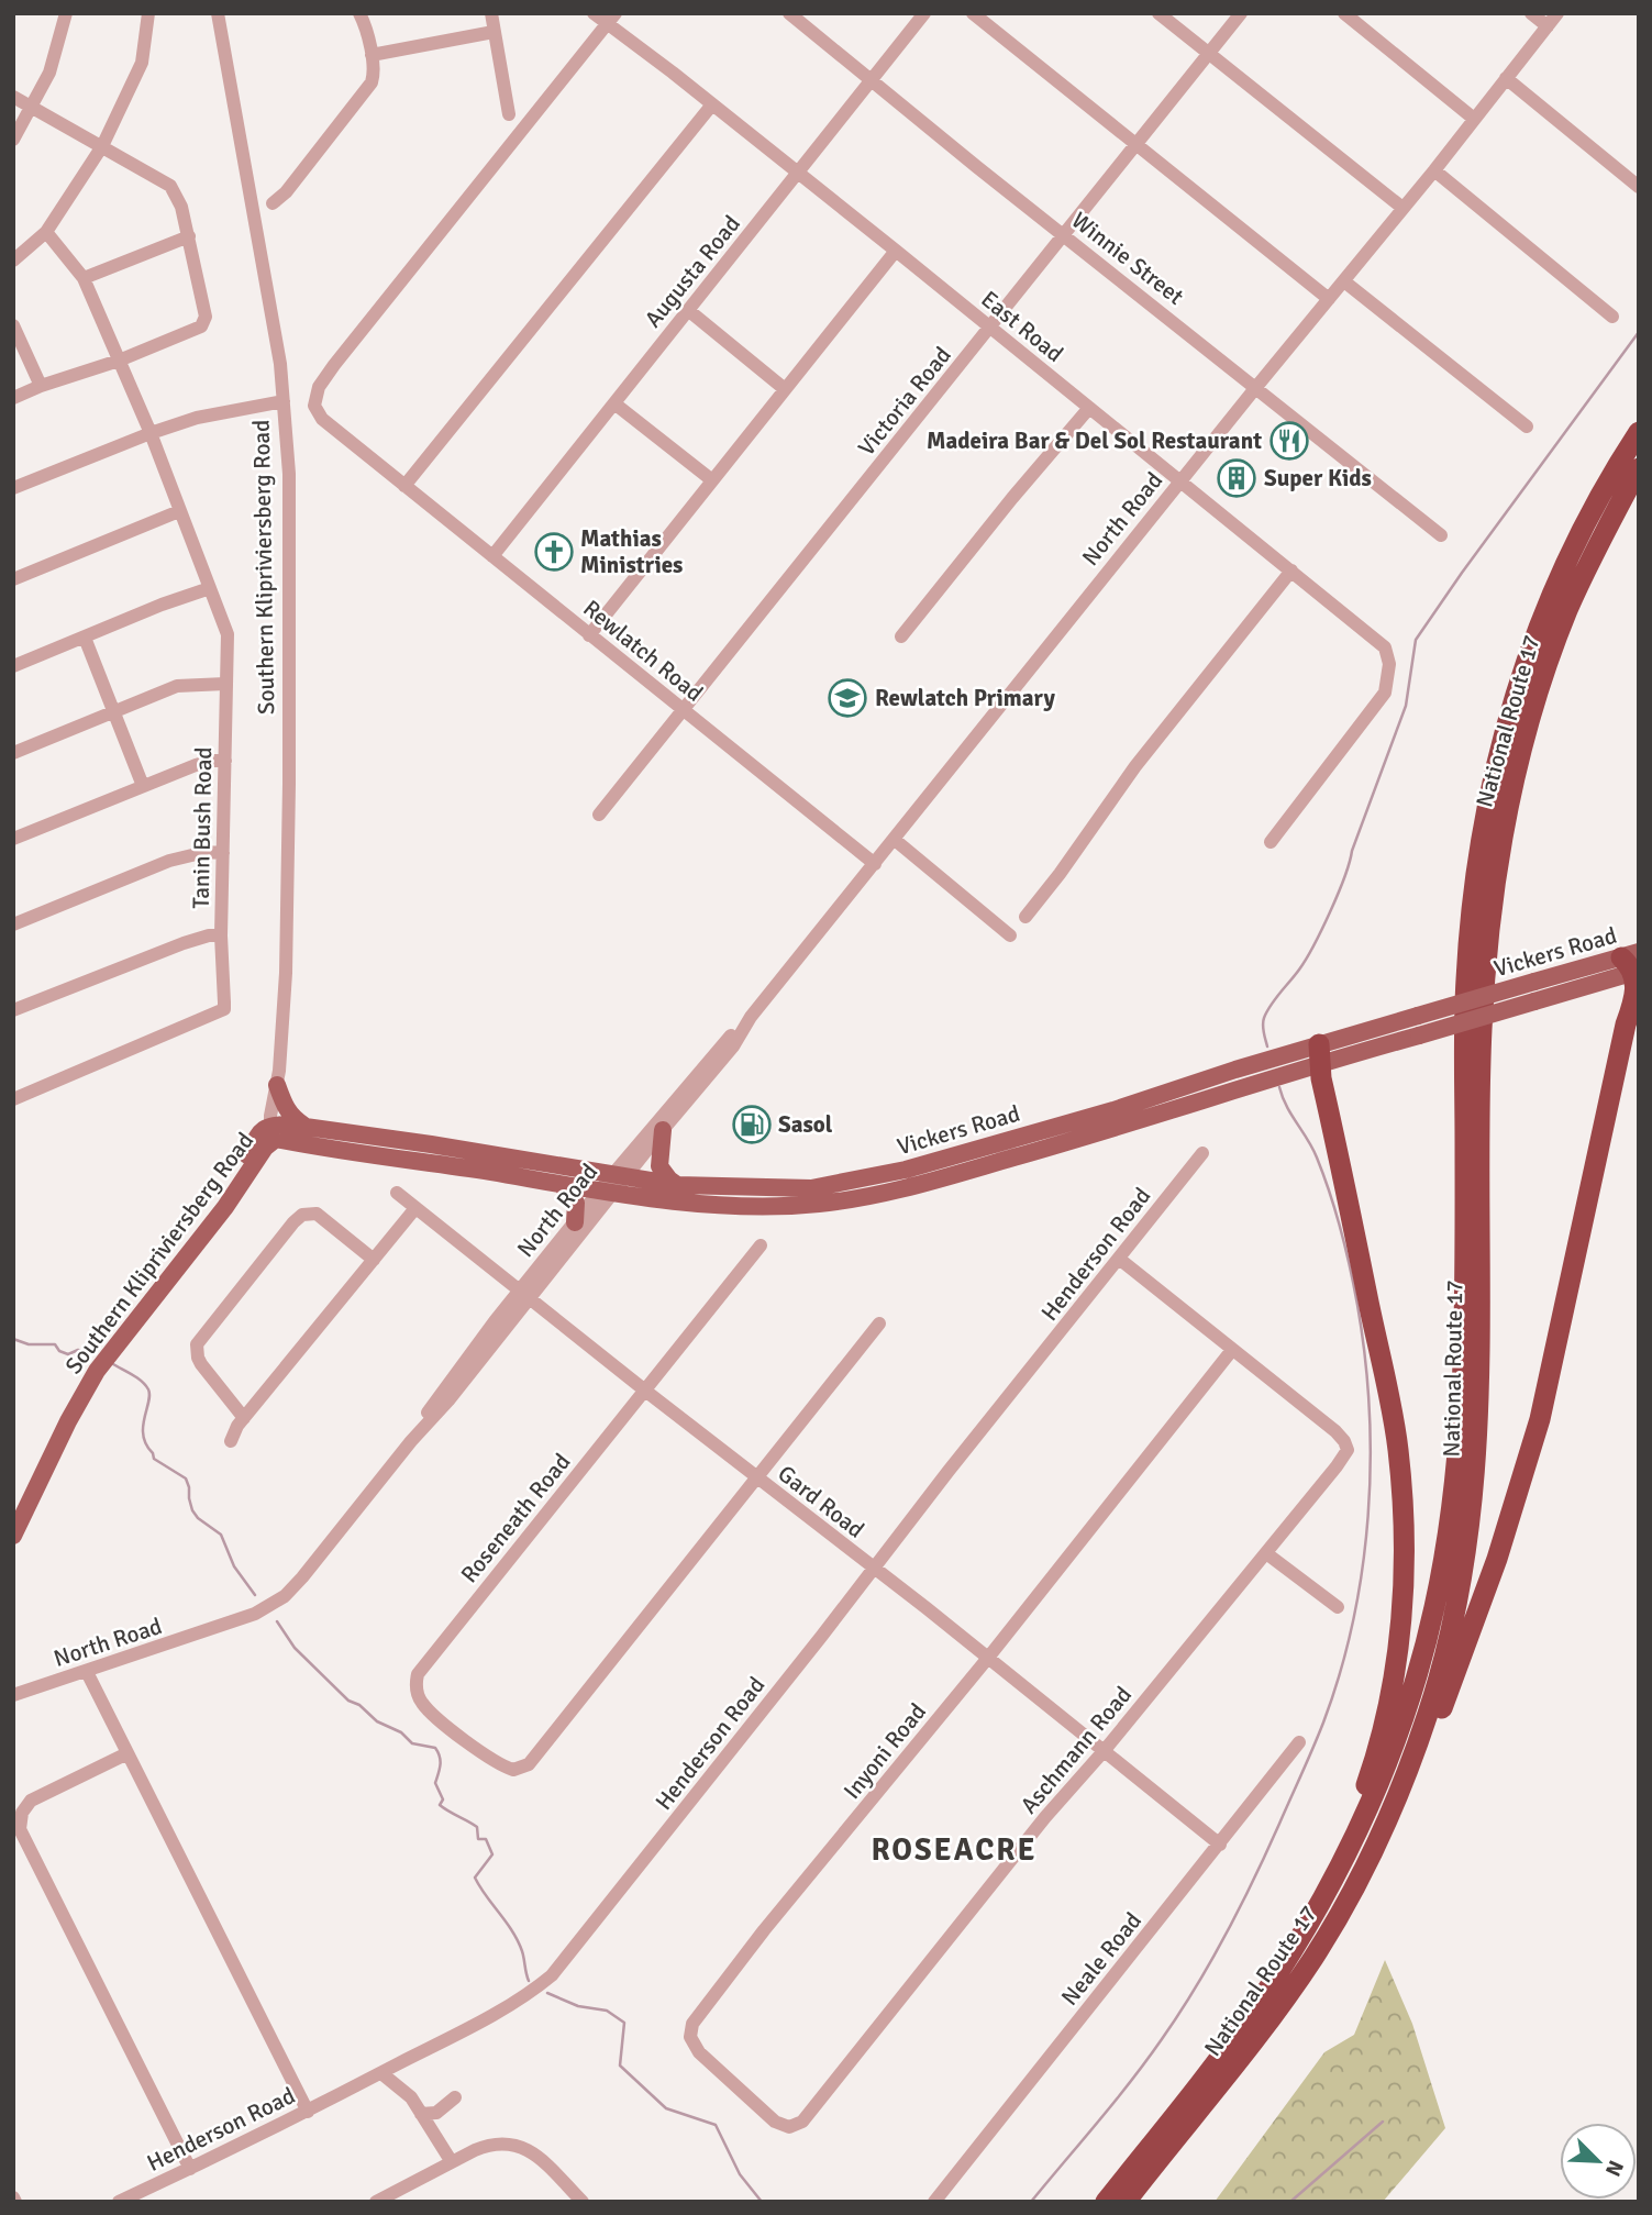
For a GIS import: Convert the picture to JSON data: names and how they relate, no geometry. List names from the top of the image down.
{
  "streets": {
    "highway": ["National Route 17"],
    "main road": ["Southern Klipriviersberg Road", "Vickers Road"],
    "street": [
      "Winnie Street",
      "Augusta Road",
      "East Road",
      "Victoria Road",
      "North Road",
      "Rewlatch Road",
      "Tanin Bush Road",
      "Henderson Road",
      "Gard Road",
      "Roseneath Road",
      "Aschmann Road",
      "Inyoni Road",
      "Neale Road"
    ]
  },
  "crossings": [
    ["Winnie Street", "Augusta Road"],
    ["Winnie Street", "Victoria Road"],
    ["Winnie Street", "North Road"],
    ["Augusta Road", "East Road"],
    ["Augusta Road", "Rewlatch Road"],
    ["East Road", "Victoria Road"],
    ["East Road", "North Road"],
    ["East Road", "Rewlatch Road"],
    ["Victoria Road", "Rewlatch Road"],
    ["North Road", "Rewlatch Road"],
    ["North Road", "Vickers Road"],
    ["North Road", "Gard Road"],
    ["Southern Klipriviersberg Road", "Vickers Road"],
    ["Henderson Road", "Gard Road"],
    ["Gard Road", "Roseneath Road"],
    ["Gard Road", "Aschmann Road"],
    ["Gard Road", "Inyoni Road"],
    ["Gard Road", "Neale Road"],
    ["Aschmann Road", "Inyoni Road"]
  ],
  "districts": ["ROSEACRE"],
  "places": {
    "restaurant": ["Madeira Bar & Del Sol Restaurant"],
    "building": ["Super Kids"],
    "church": ["Mathias Ministries"],
    "school or university": ["Rewlatch Primary"],
    "fuel station": ["Sasol"]
  },
  "north": "bottom right"
}
